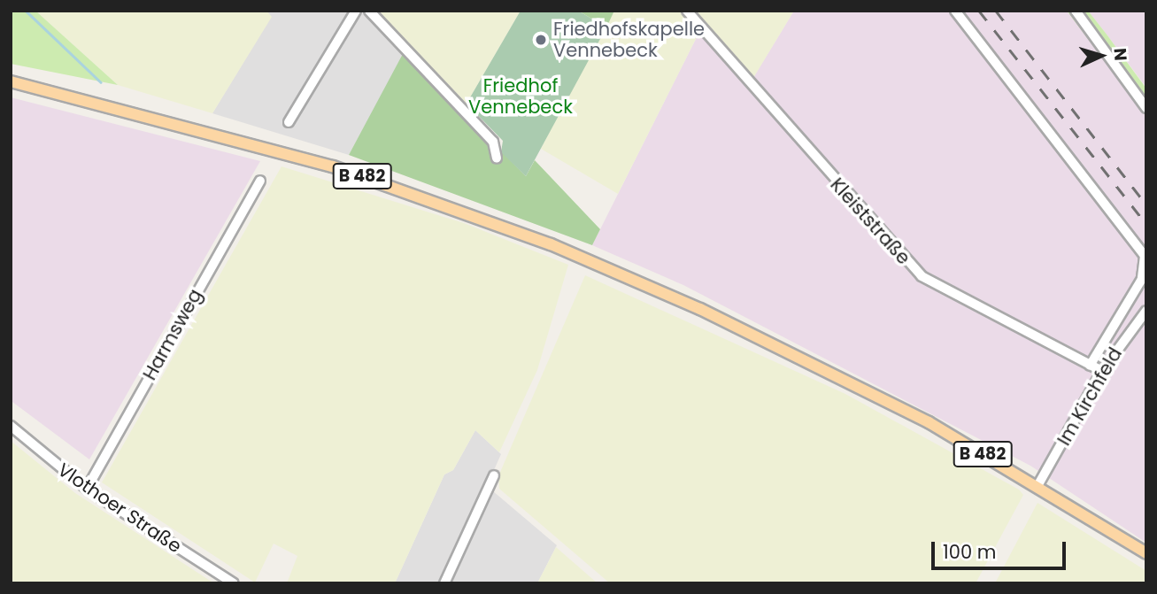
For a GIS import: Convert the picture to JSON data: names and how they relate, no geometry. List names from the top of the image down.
{
  "streets": {
    "main road": ["B 482"],
    "street": [
      "Kleiststraße",
      "Harmsweg",
      "Im Kirchfeld",
      "Vlothoer Straße"
    ]
  },
  "crossings": [
    ["B 482", "Im Kirchfeld"],
    ["Kleiststraße", "Im Kirchfeld"],
    ["Harmsweg", "Vlothoer Straße"]
  ],
  "parks": ["Friedhof Vennebeck"],
  "places": ["Friedhofskapelle Vennebeck"],
  "scale_bar": "100 m",
  "north": "right"
}
